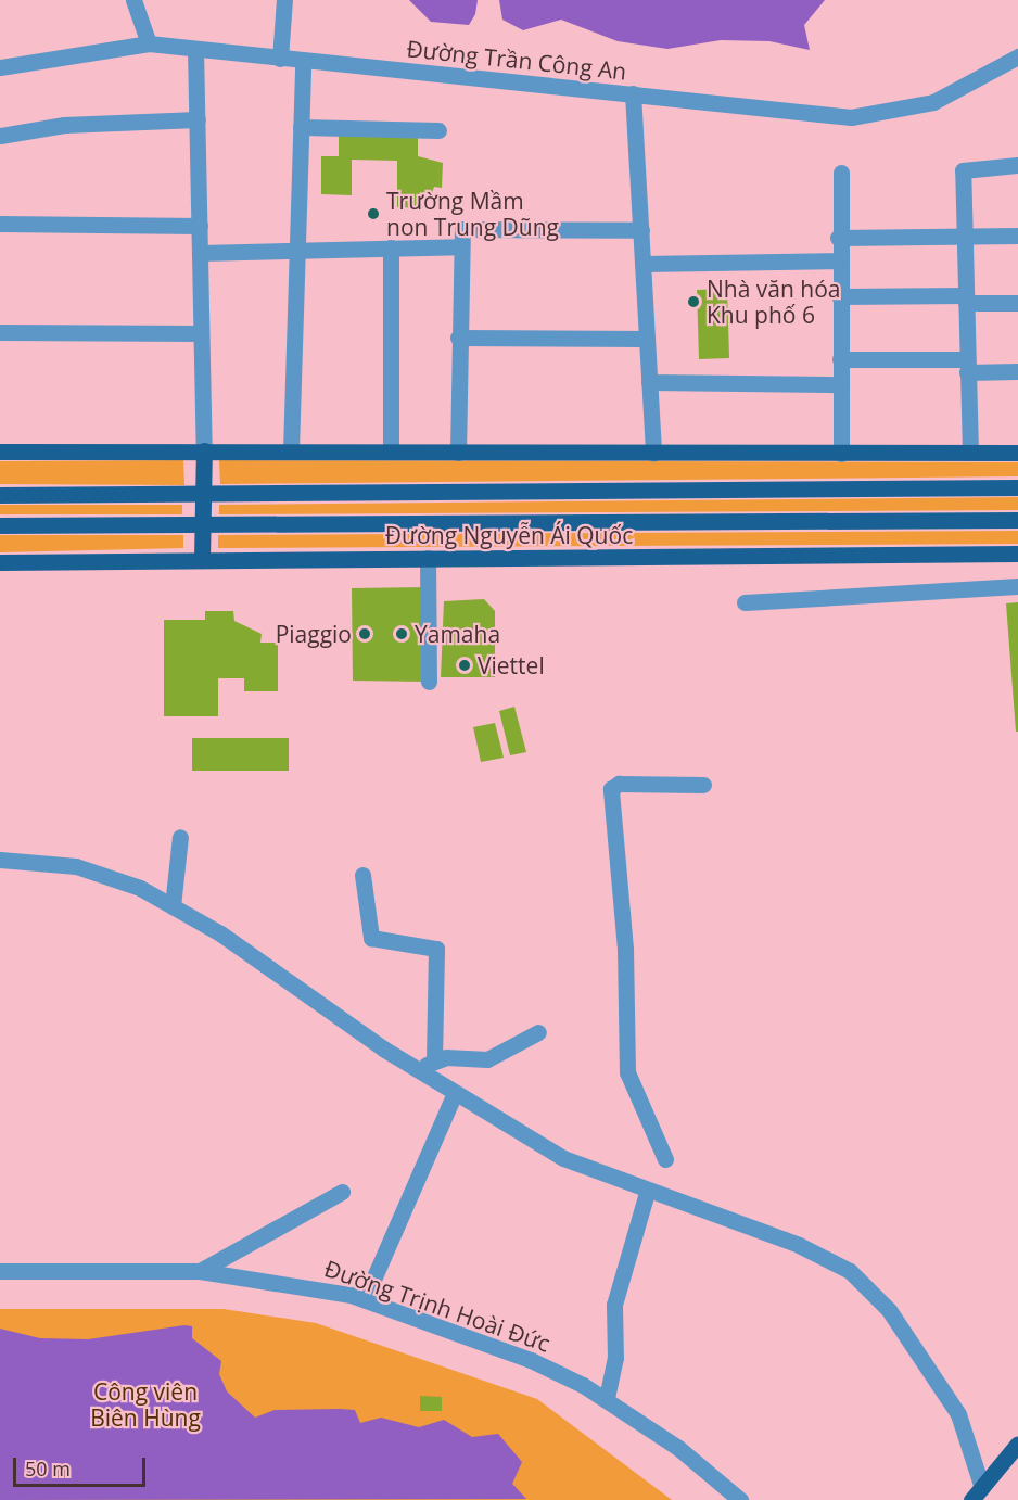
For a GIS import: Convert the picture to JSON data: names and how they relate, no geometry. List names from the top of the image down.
{
  "streets": {
    "main road": ["Đường Nguyễn Ái Quốc"],
    "street": ["Đường Trần Công An", "Đường Trịnh Hoài Đức"]
  },
  "parks": ["Công viên Biên Hùng"],
  "places": [
    "Trường Mầm non Trung Dũng",
    "Nhà văn hóa Khu phố 6",
    "Piaggio",
    "Yamaha",
    "Viettel"
  ],
  "scale_bar": "50 m"
}
